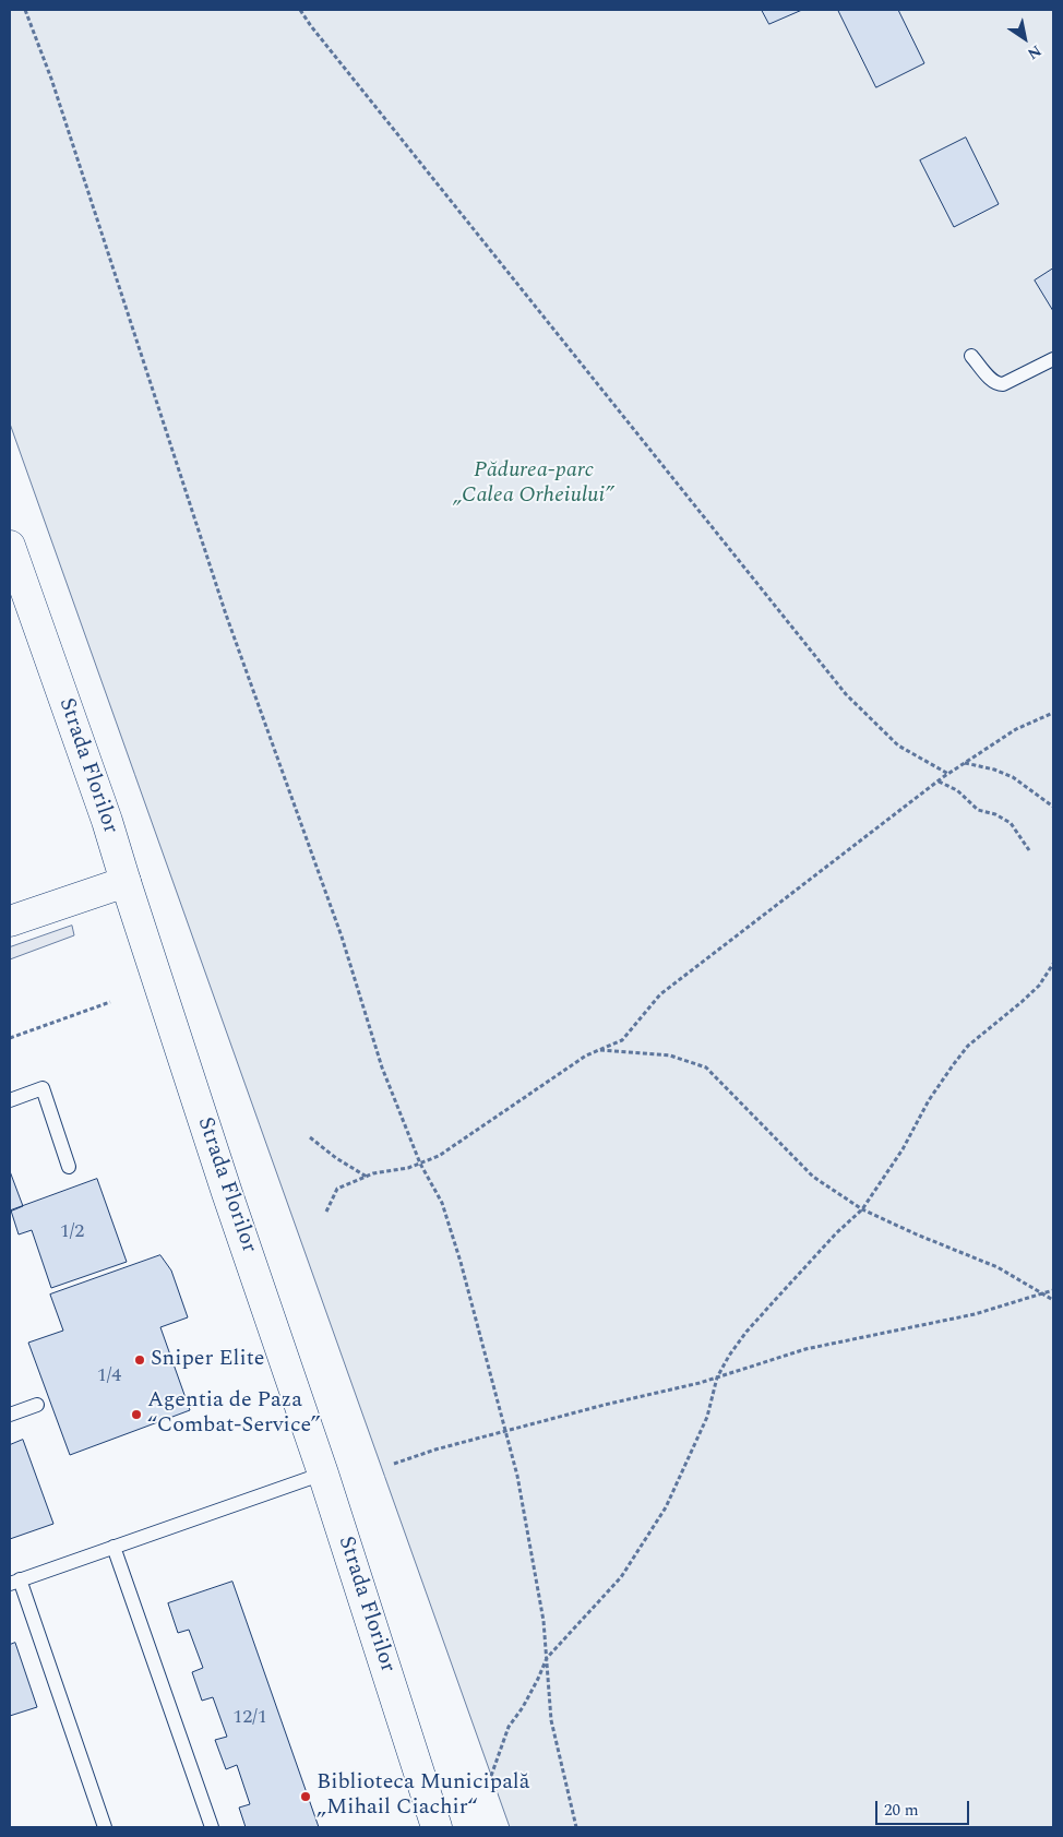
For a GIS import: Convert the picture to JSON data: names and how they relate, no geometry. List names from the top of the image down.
{
  "streets": {
    "main road": ["Strada Florilor"]
  },
  "parks": ["Pădurea-parc „Calea Orheiului”"],
  "places": ["Sniper Elite", "Agentia de Paza “Combat-Service”", "Biblioteca Municipală „Mihail Ciachir“"],
  "house_numbers": ["1/2", "1/4", "12/1"],
  "scale_bar": "20 m",
  "north": "bottom right"
}
